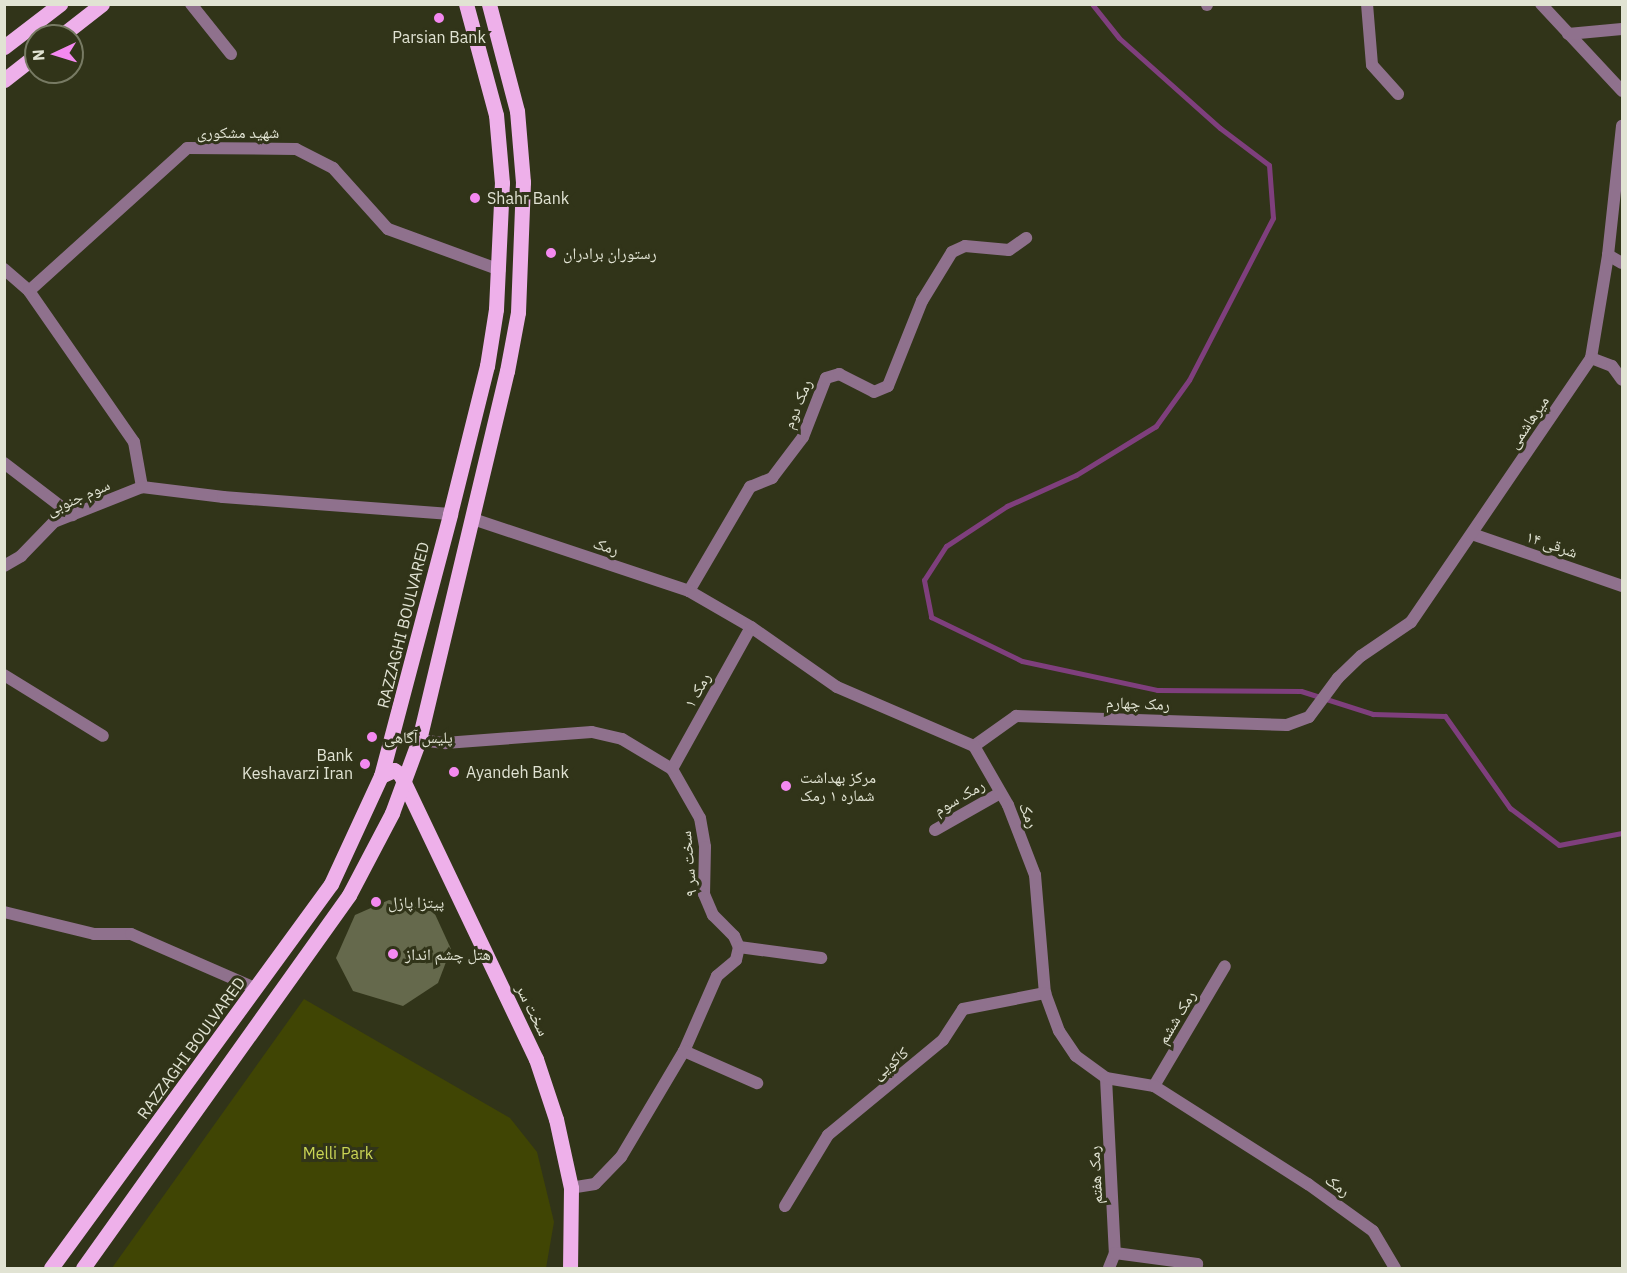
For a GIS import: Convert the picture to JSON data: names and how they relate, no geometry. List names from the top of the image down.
{
  "streets": {
    "main road": ["RAZZAGHI BOULVARED", "سخت سر"],
    "street": [
      "شهید مشکوری",
      "رمک دوم",
      "میرهاشمی",
      "سوم جنوبی",
      "شرقی ۱۴",
      "رمک",
      "رمک ۱",
      "رمک چهارم",
      "رمک سوم",
      "سخت سر ۹",
      "رمک ششم",
      "کاکویی",
      "رمک هفتم"
    ]
  },
  "crossings": [
    ["شهید مشکوری", "RAZZAGHI BOULVARED"],
    ["رمک دوم", "رمک"],
    ["میرهاشمی", "شرقی ۱۴"],
    ["میرهاشمی", "رمک چهارم"],
    ["رمک", "رمک ۱"],
    ["رمک", "رمک چهارم"],
    ["رمک", "رمک سوم"],
    ["رمک", "رمک ششم"],
    ["رمک", "کاکویی"],
    ["رمک", "رمک هفتم"],
    ["رمک ۱", "سخت سر ۹"]
  ],
  "parks": ["Melli Park"],
  "places": [
    "Parsian Bank",
    "Shahr Bank",
    "رستوران برادران",
    "پلیس آگاهی",
    "Bank Keshavarzi Iran",
    "Ayandeh Bank",
    "مرکز بهداشت شماره ۱ رمک",
    "پیتزا پازل",
    "هتل چشم انداز"
  ],
  "north": "left"
}
